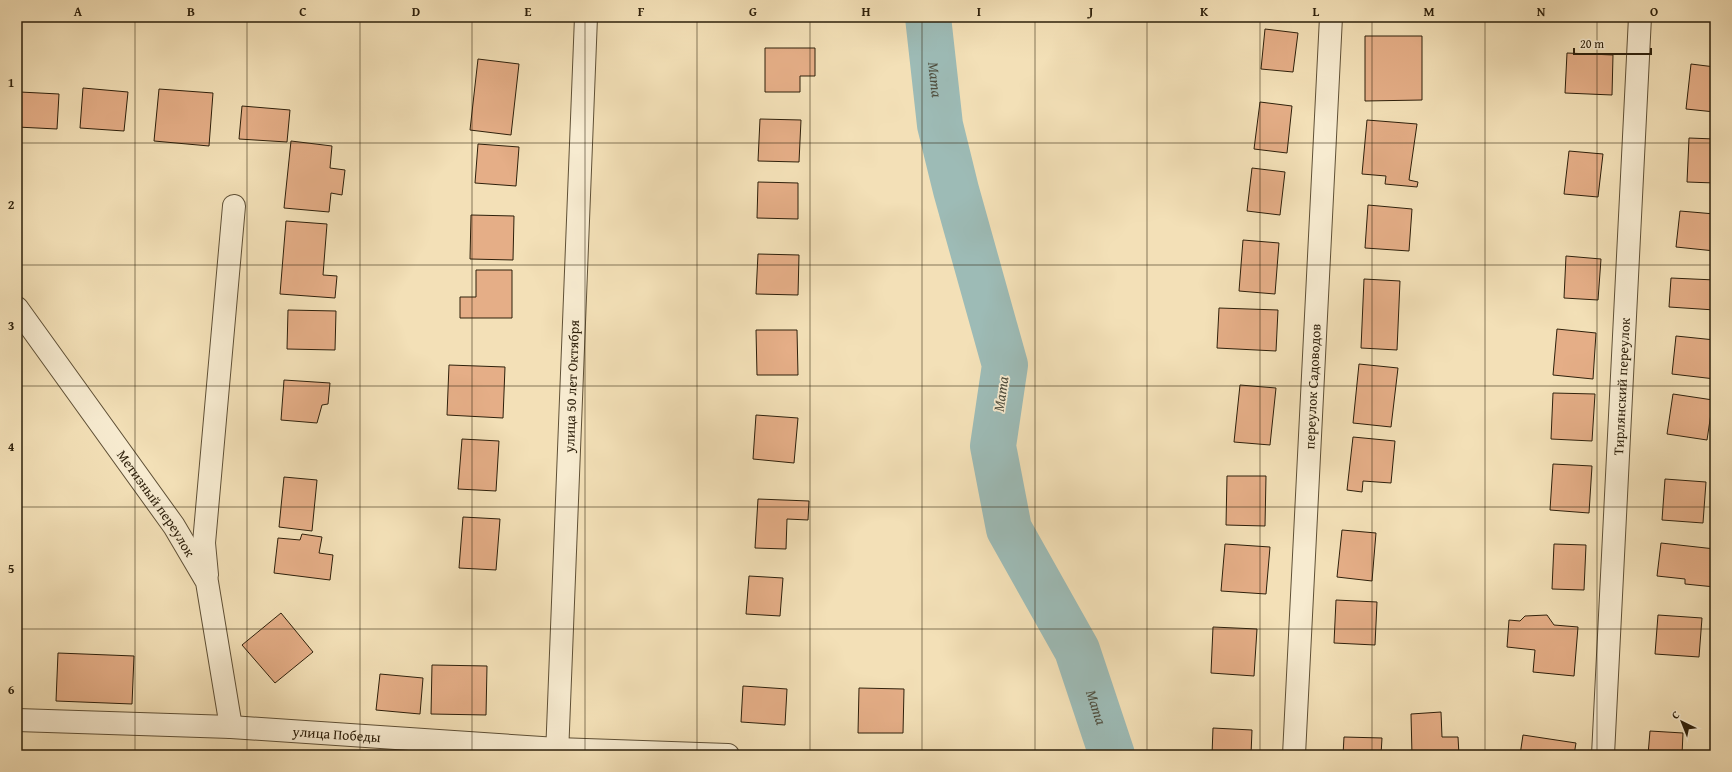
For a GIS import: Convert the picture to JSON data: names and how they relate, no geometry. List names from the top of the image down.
{
  "streets": {
    "street": [
      "улица 50 лет Октября",
      "переулок Садоводов",
      "Тирлянский переулок",
      "Метизный переулок",
      "улица Победы"
    ]
  },
  "crossings": [
    ["улица 50 лет Октября", "улица Победы"],
    ["Метизный переулок", "улица Победы"]
  ],
  "water": ["Мата"],
  "scale_bar": "20 m",
  "north": "top left",
  "grid": {
    "columns": [
      "A",
      "B",
      "C",
      "D",
      "E",
      "F",
      "G",
      "H",
      "I",
      "J",
      "K",
      "L",
      "M",
      "N",
      "O"
    ],
    "rows": [
      "1",
      "2",
      "3",
      "4",
      "5",
      "6"
    ]
  }
}
